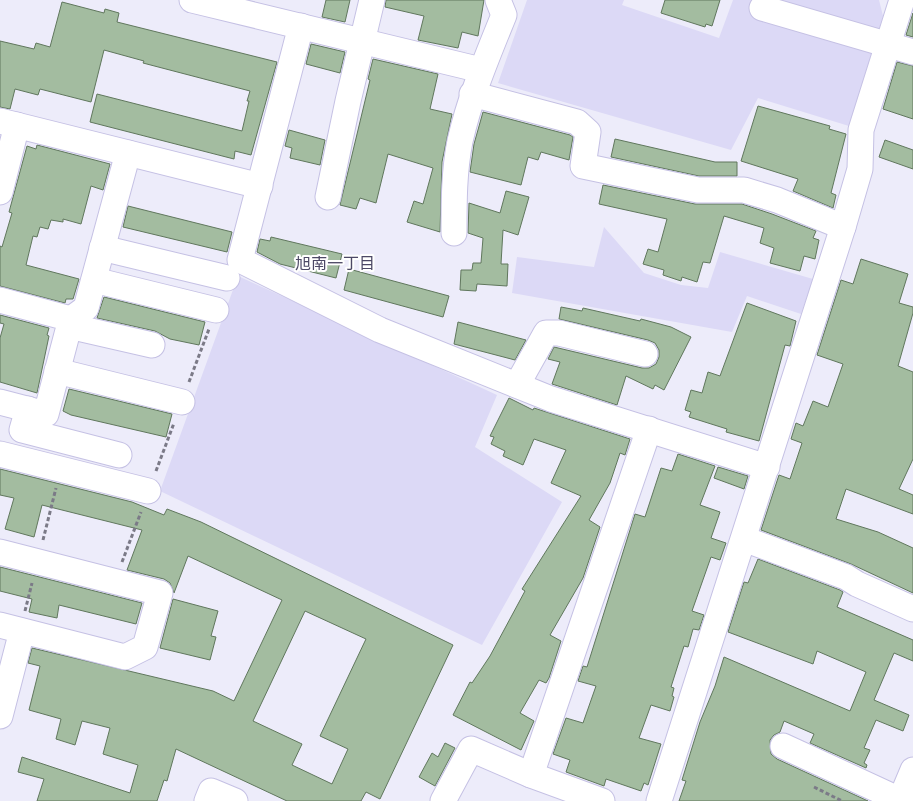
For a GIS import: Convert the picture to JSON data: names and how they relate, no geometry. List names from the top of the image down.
{
  "districts": ["旭南一丁目"]
}
